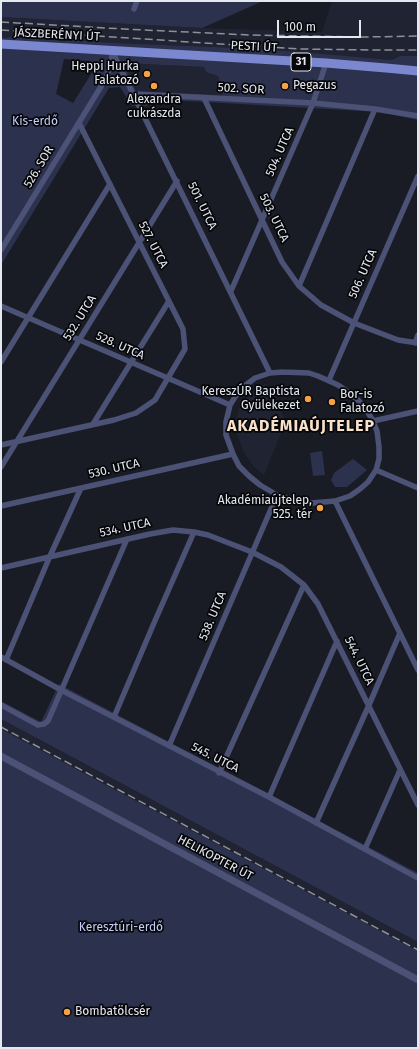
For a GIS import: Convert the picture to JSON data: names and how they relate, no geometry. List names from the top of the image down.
{
  "streets": {
    "main road": ["JÁSZBERÉNYI ÚT", "PESTI ÚT", "31"],
    "street": [
      "502. SOR",
      "504. UTCA",
      "526. SOR",
      "501. UTCA",
      "503. UTCA",
      "527. UTCA",
      "506. UTCA",
      "532. UTCA",
      "528. UTCA",
      "530. UTCA",
      "534. UTCA",
      "538. UTCA",
      "544. UTCA",
      "545. UTCA",
      "HELIKOPTER ÚT"
    ]
  },
  "crossings": [
    ["JÁSZBERÉNYI ÚT", "PESTI ÚT"],
    ["JÁSZBERÉNYI ÚT", "526. SOR"],
    ["JÁSZBERÉNYI ÚT", "501. UTCA"],
    ["PESTI ÚT", "504. UTCA"],
    ["PESTI ÚT", "526. SOR"],
    ["PESTI ÚT", "501. UTCA"],
    ["502. SOR", "504. UTCA"],
    ["502. SOR", "501. UTCA"],
    ["502. SOR", "503. UTCA"],
    ["504. UTCA", "501. UTCA"],
    ["504. UTCA", "503. UTCA"],
    ["526. SOR", "501. UTCA"],
    ["526. SOR", "527. UTCA"],
    ["501. UTCA", "532. UTCA"],
    ["503. UTCA", "506. UTCA"],
    ["527. UTCA", "532. UTCA"],
    ["527. UTCA", "528. UTCA"],
    ["532. UTCA", "528. UTCA"],
    ["534. UTCA", "538. UTCA"],
    ["534. UTCA", "544. UTCA"],
    ["538. UTCA", "544. UTCA"],
    ["538. UTCA", "545. UTCA"]
  ],
  "districts": ["AKADÉMIAÚJTELEP"],
  "parks": ["Kis-erdő", "Keresztúri-erdő"],
  "places": [
    "Heppi Hurka Falatozó",
    "Alexandra cukrászda",
    "Pegazus",
    "KereszÚR Baptista Gyülekezet",
    "Bor-is Falatozó",
    "Akadémiaújtelep, 525. tér",
    "Bombatölcsér"
  ],
  "scale_bar": "100 m"
}
